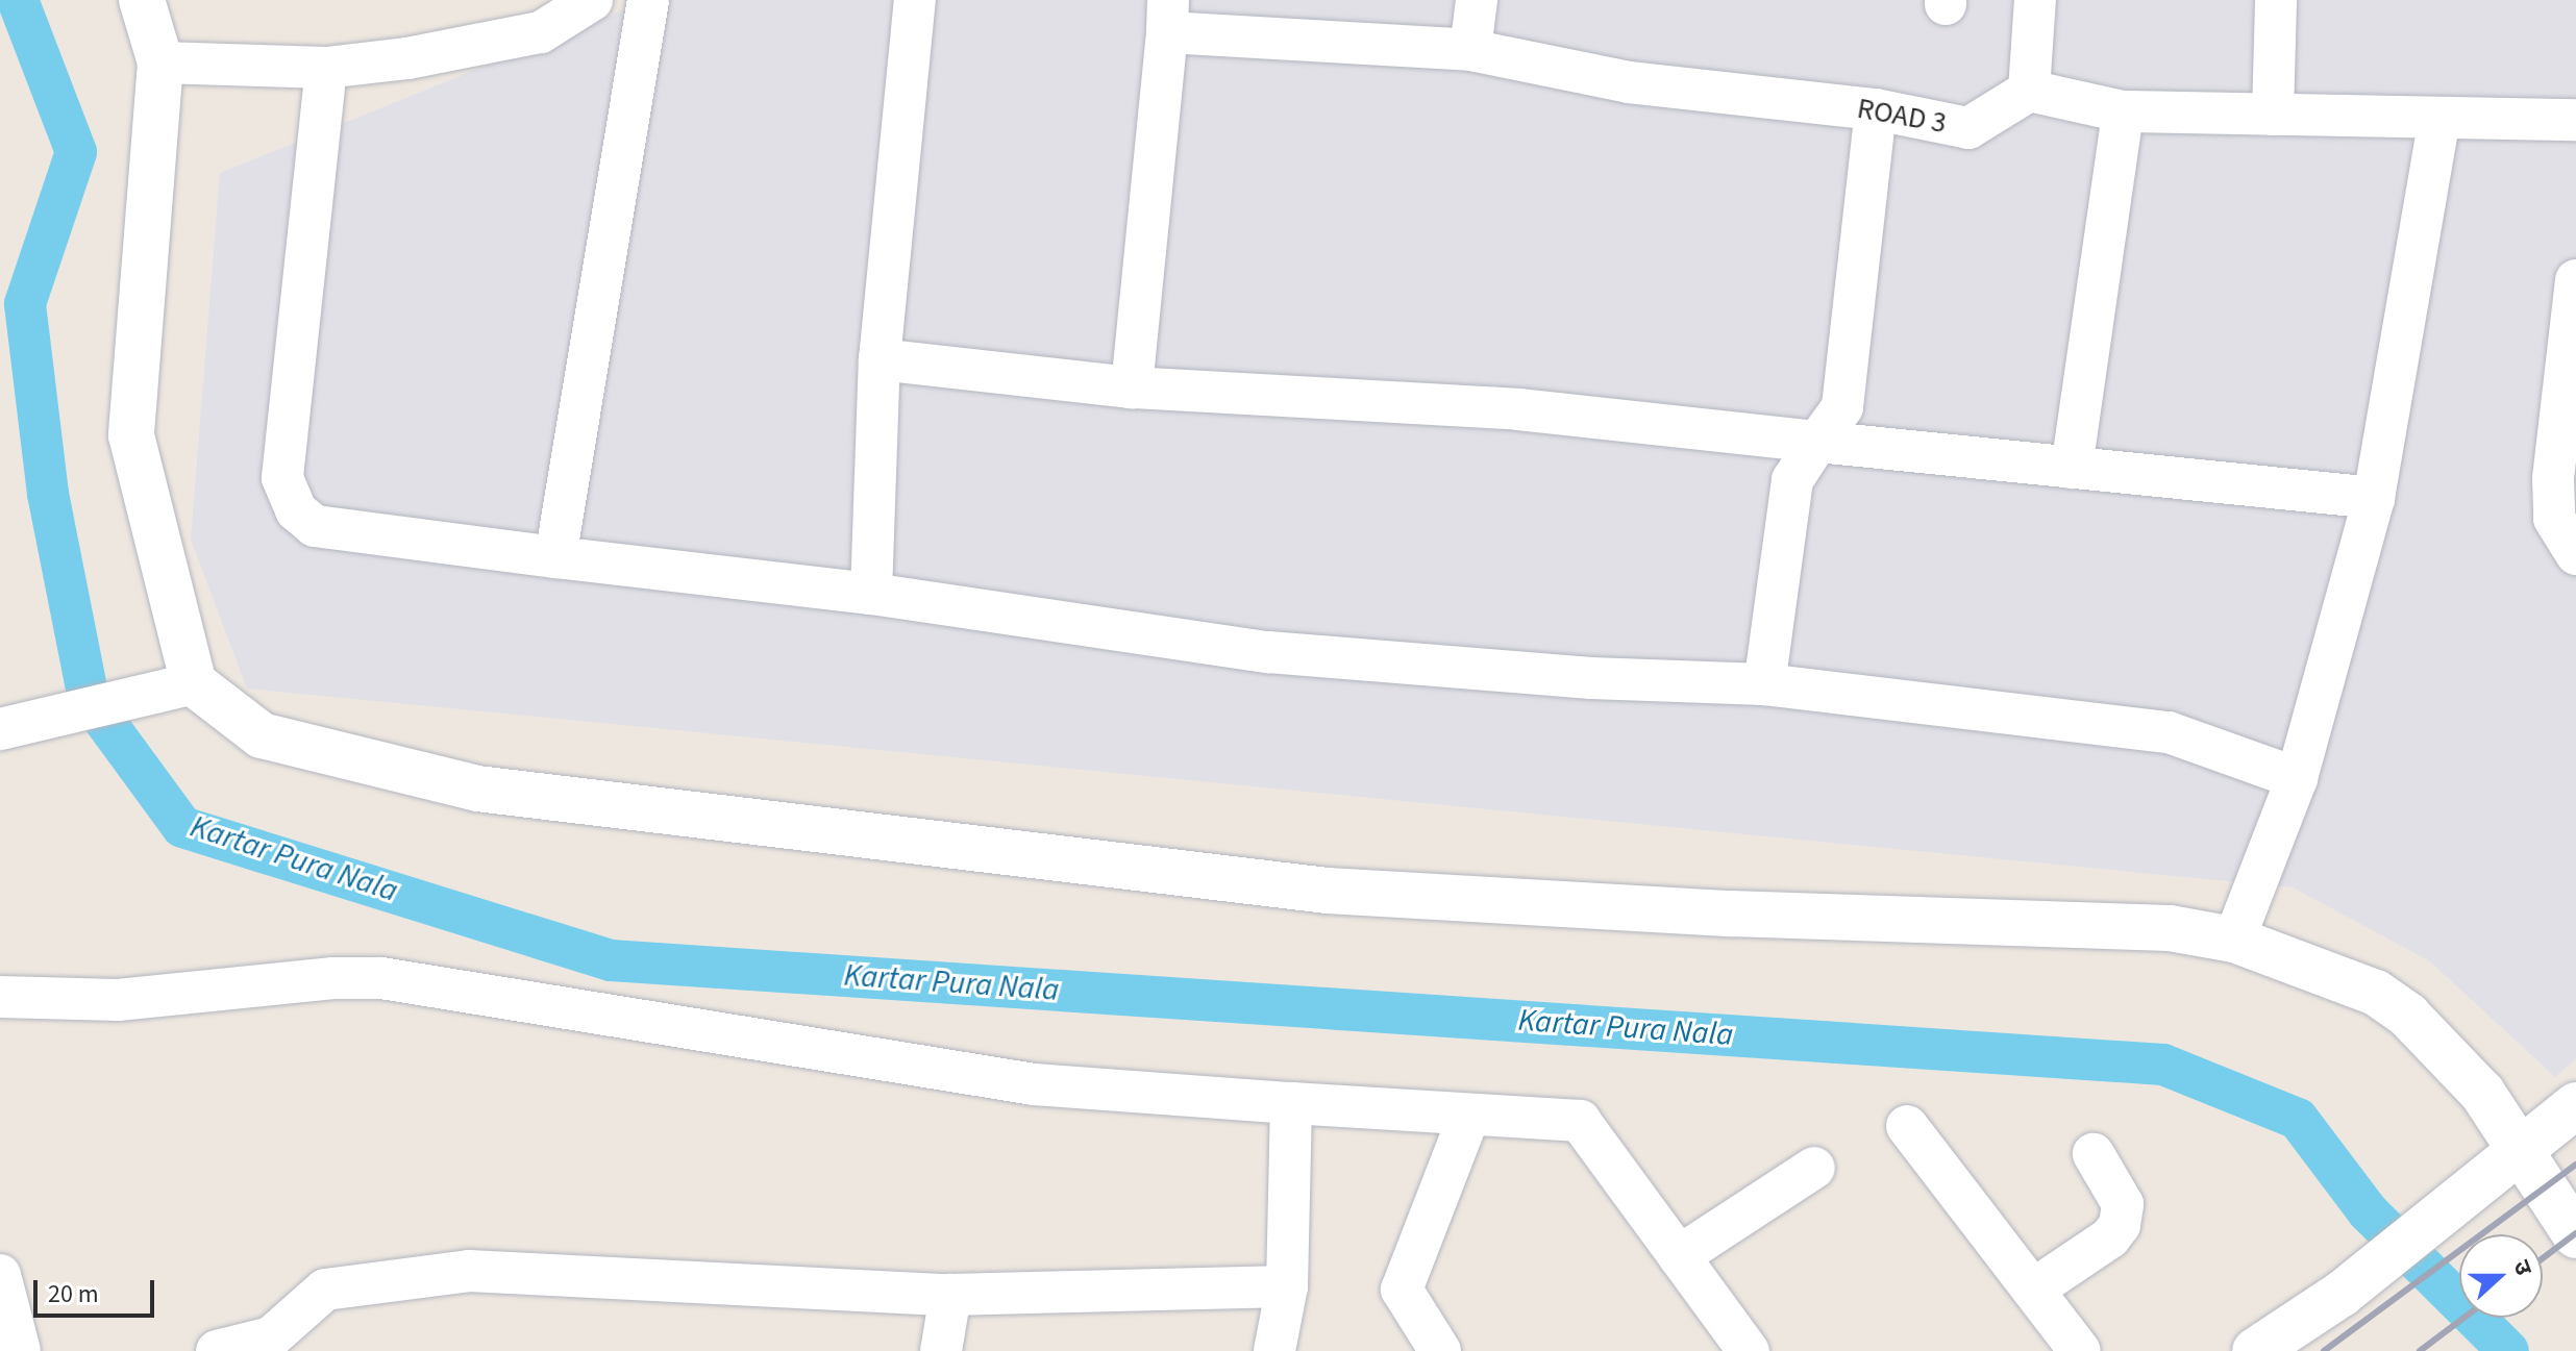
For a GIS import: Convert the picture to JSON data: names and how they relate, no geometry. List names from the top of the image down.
{
  "streets": {
    "street": ["ROAD 3"]
  },
  "water": ["Kartar Pura Nala"],
  "scale_bar": "20 m",
  "north": "right"
}
